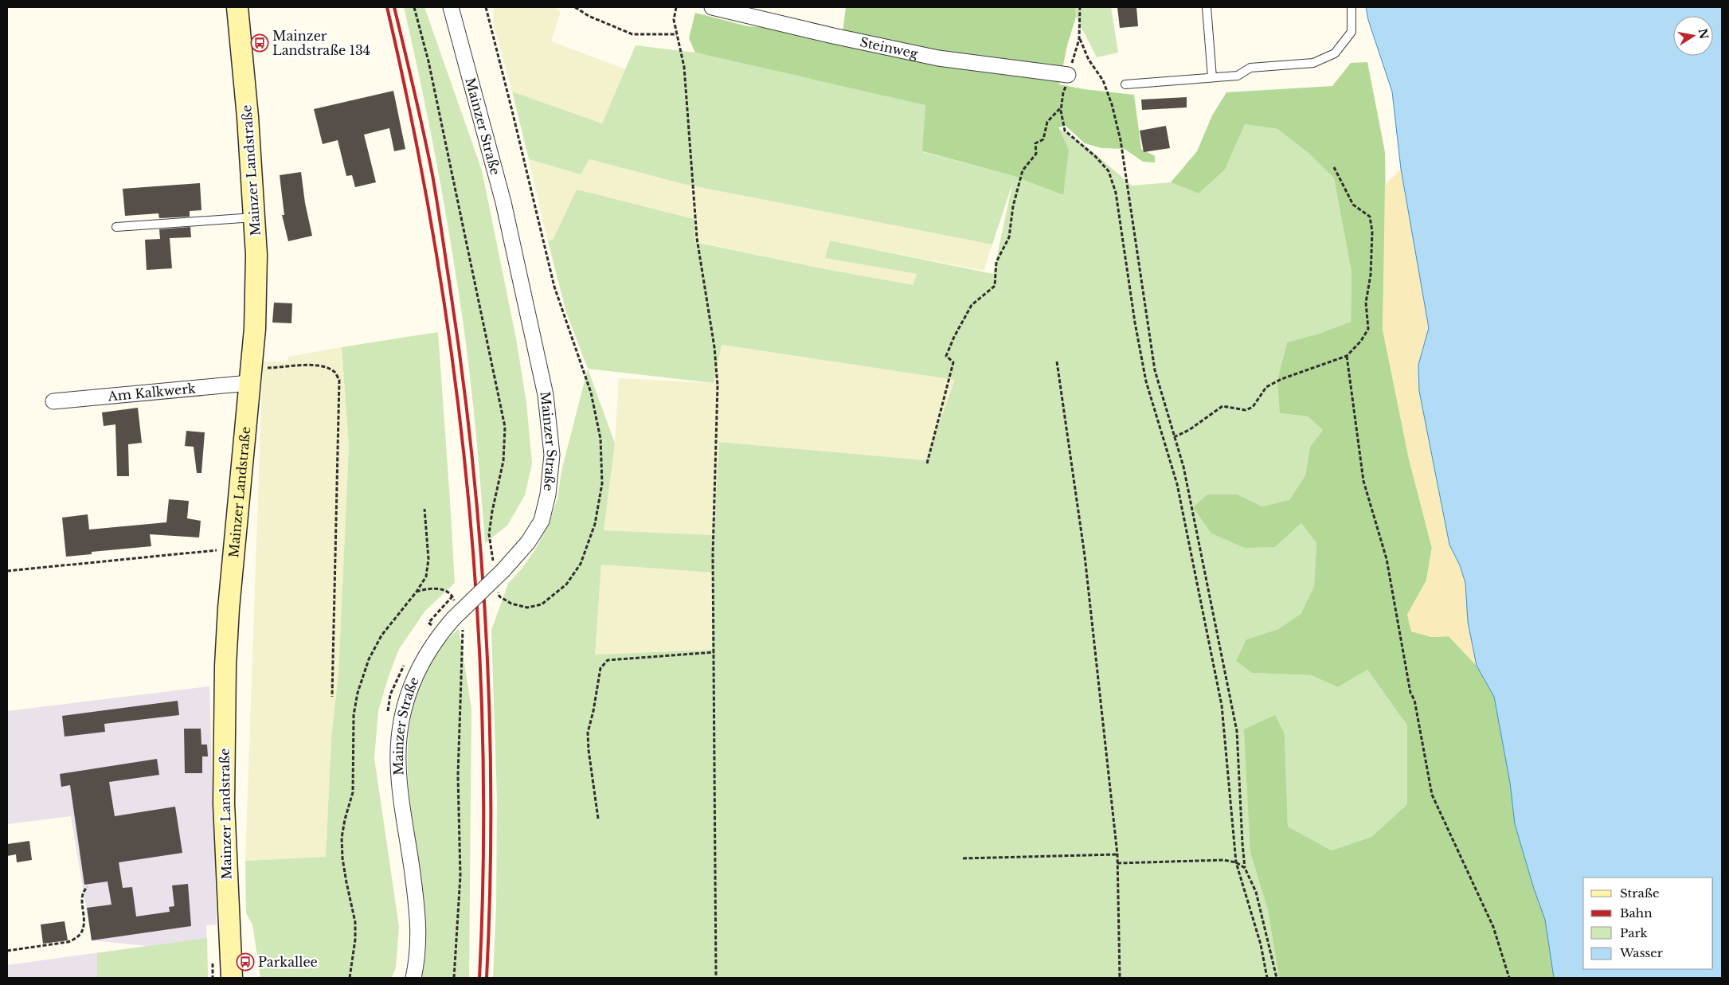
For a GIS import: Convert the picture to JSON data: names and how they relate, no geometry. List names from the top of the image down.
{
  "streets": {
    "main road": ["Mainzer Landstraße"],
    "street": ["Steinweg", "Mainzer Straße", "Am Kalkwerk"]
  },
  "crossings": [
    ["Mainzer Landstraße", "Am Kalkwerk"]
  ],
  "places": {
    "bus stop": ["Mainzer Landstraße 134", "Parkallee"]
  },
  "legend": [
    "Straße",
    "Bahn",
    "Park",
    "Wasser"
  ],
  "north": "right"
}
